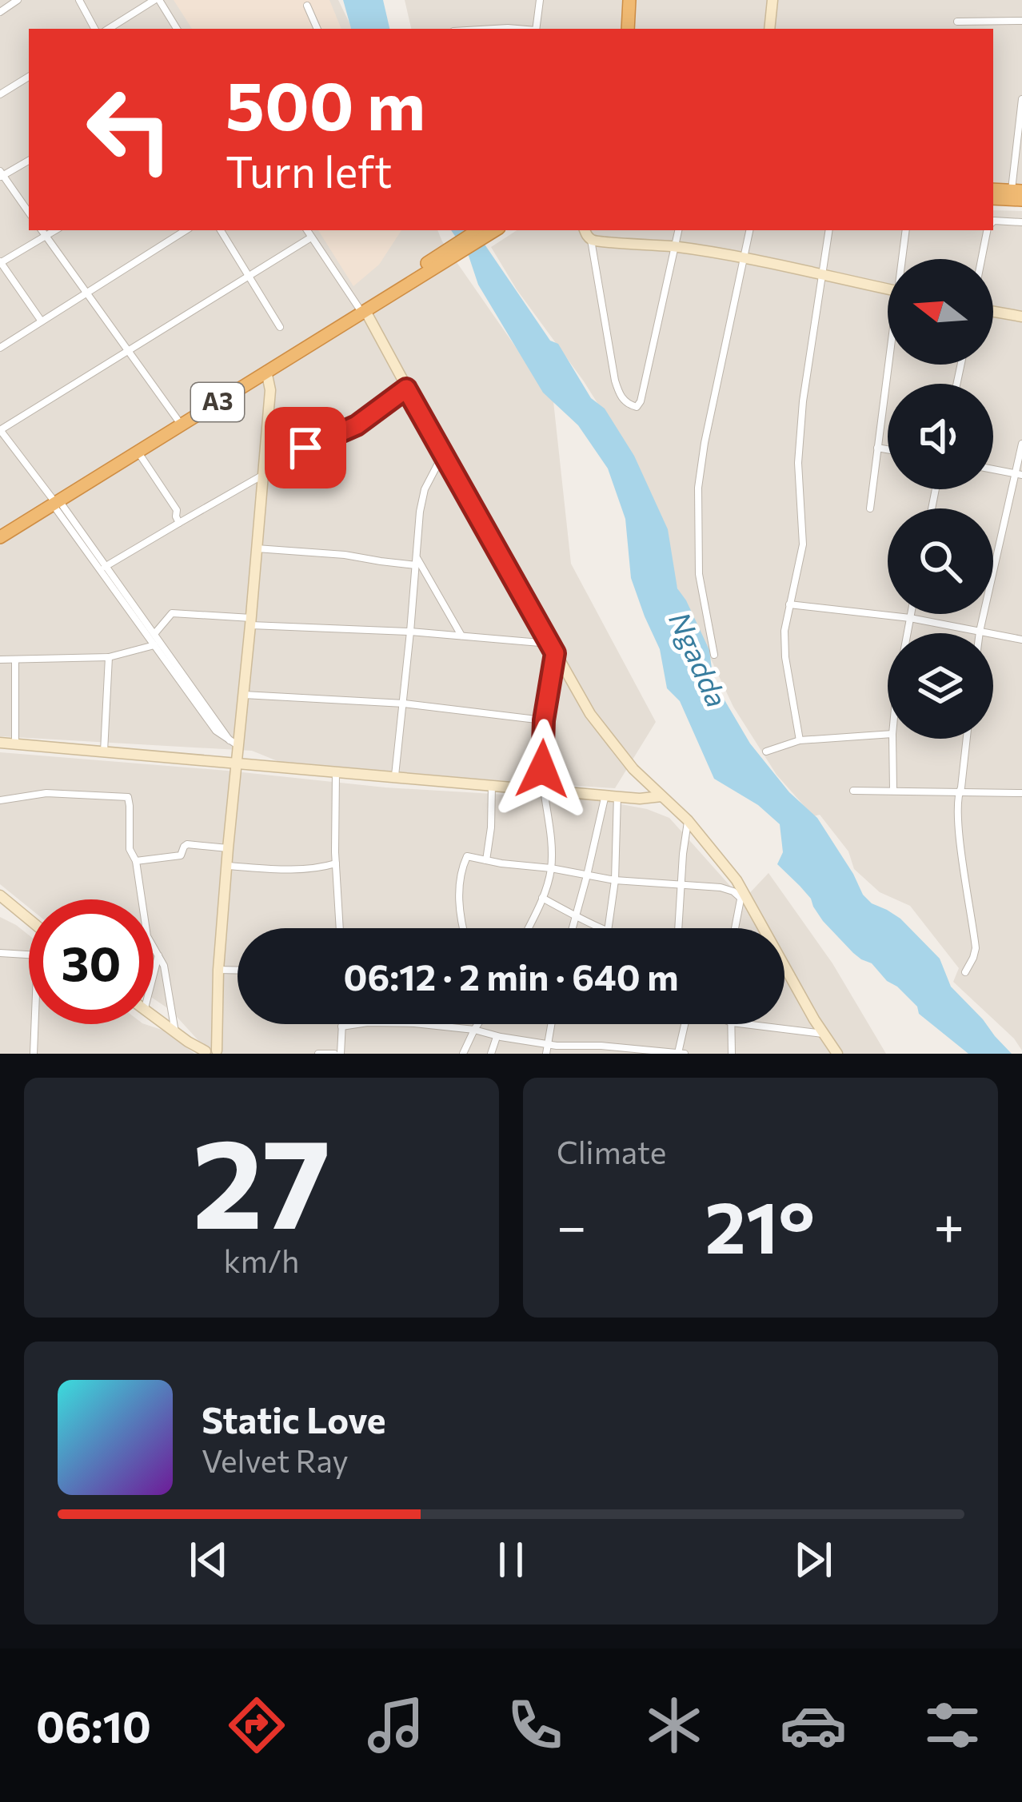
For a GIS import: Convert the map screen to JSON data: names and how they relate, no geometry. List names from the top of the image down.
{
  "streets": {
    "highway": ["A3"]
  },
  "water": ["Ngadda"],
  "north": "left",
  "page": {
    "turn": ["500 m", "Turn left"],
    "limit": "30",
    "trip": "06:12 · 2 min · 640 m",
    "tile": [
      ["27", "km/h"],
      "Climate"
    ],
    "heat": ["−", "21°", "+"],
    "song": ["Static Love", "Velvet Ray"],
    "tabs": "06:10"
  }
}
